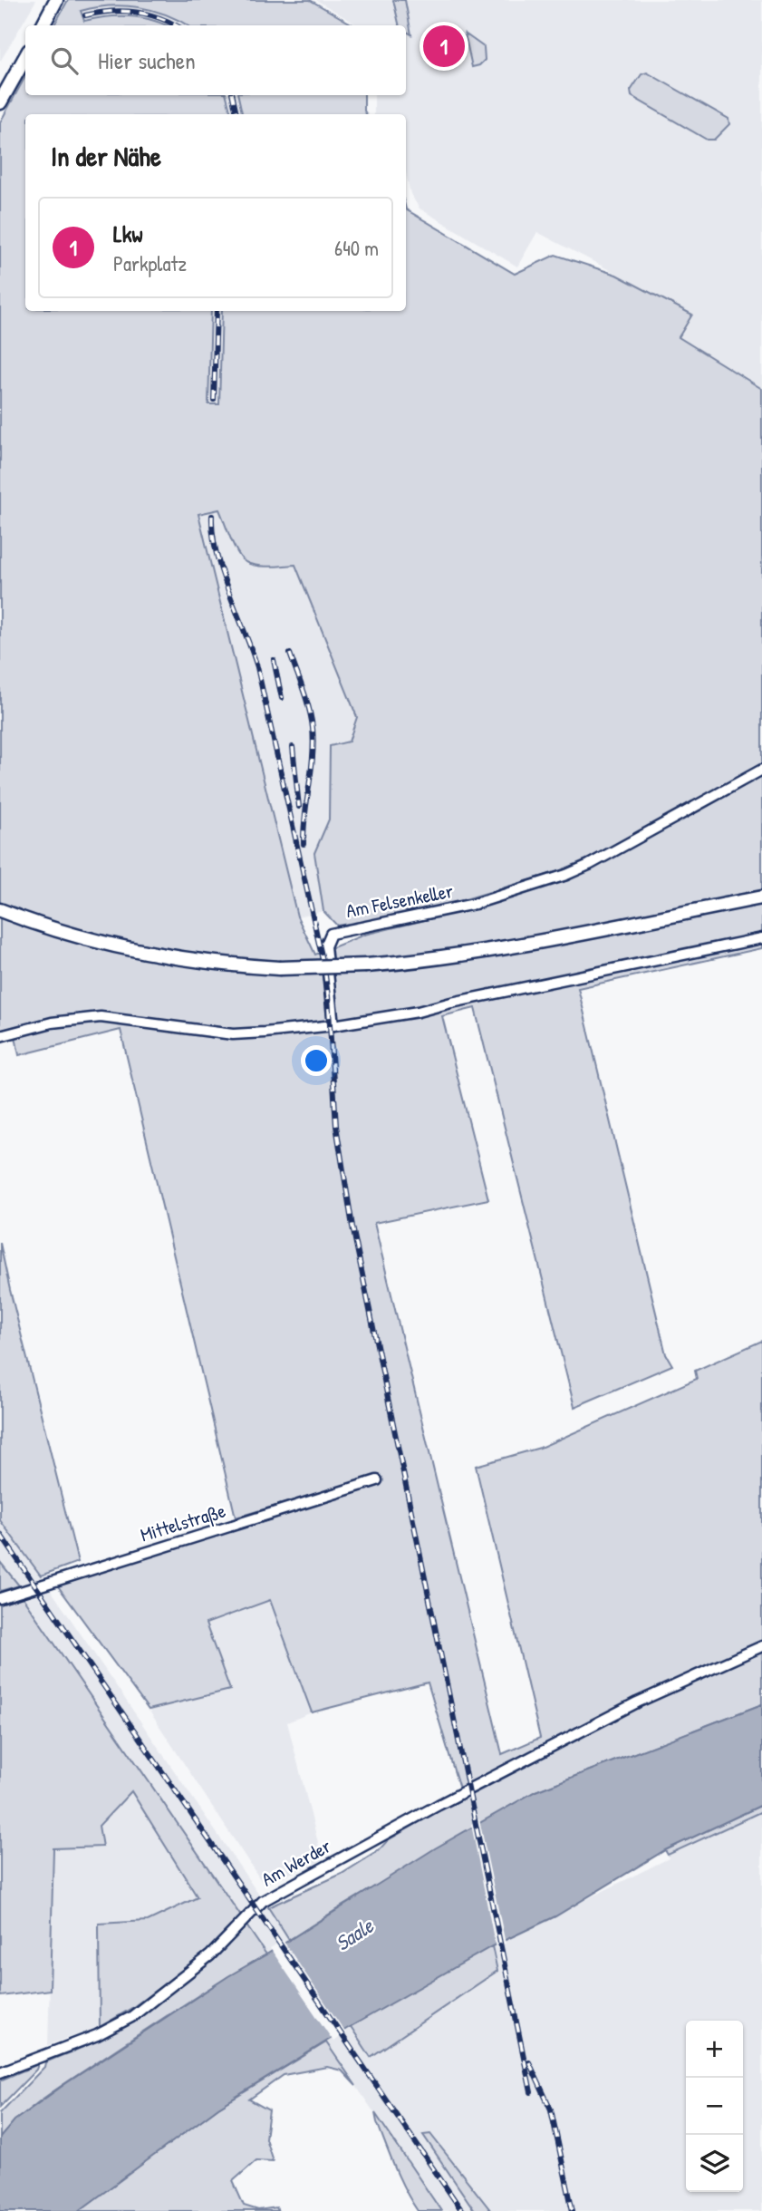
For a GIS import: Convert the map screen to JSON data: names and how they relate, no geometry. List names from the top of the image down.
{
  "streets": {
    "street": ["Am Felsenkeller", "Mittelstraße", "Am Werder"]
  },
  "water": ["Saale"],
  "page": {
    "pins": "1",
    "search": "Hier suchen",
    "heading": "In der Nähe",
    "list": [
      {
        "mark": "1",
        "name": "Lkw",
        "note": "Parkplatz",
        "value": "640 m"
      }
    ],
    "map_buttons": ["+", "−"]
  }
}
